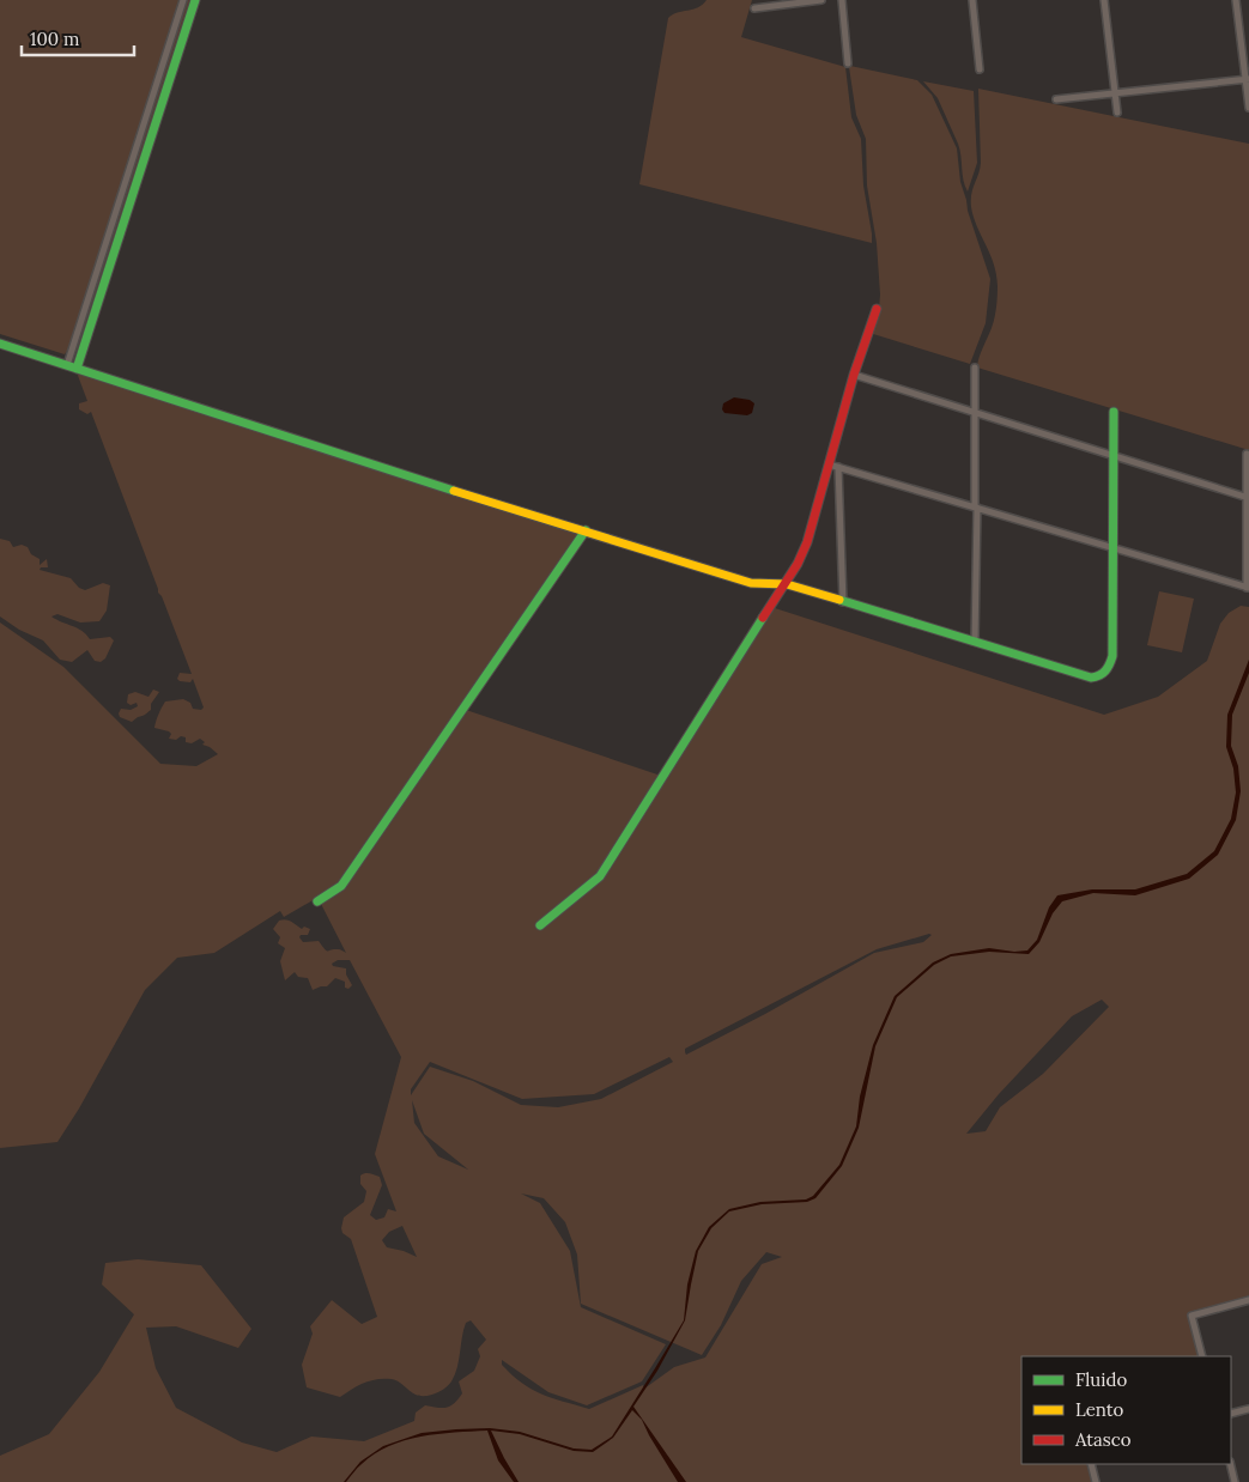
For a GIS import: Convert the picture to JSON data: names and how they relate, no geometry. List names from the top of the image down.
{
  "legend": ["Fluido", "Lento", "Atasco"],
  "scale_bar": "100 m"
}
